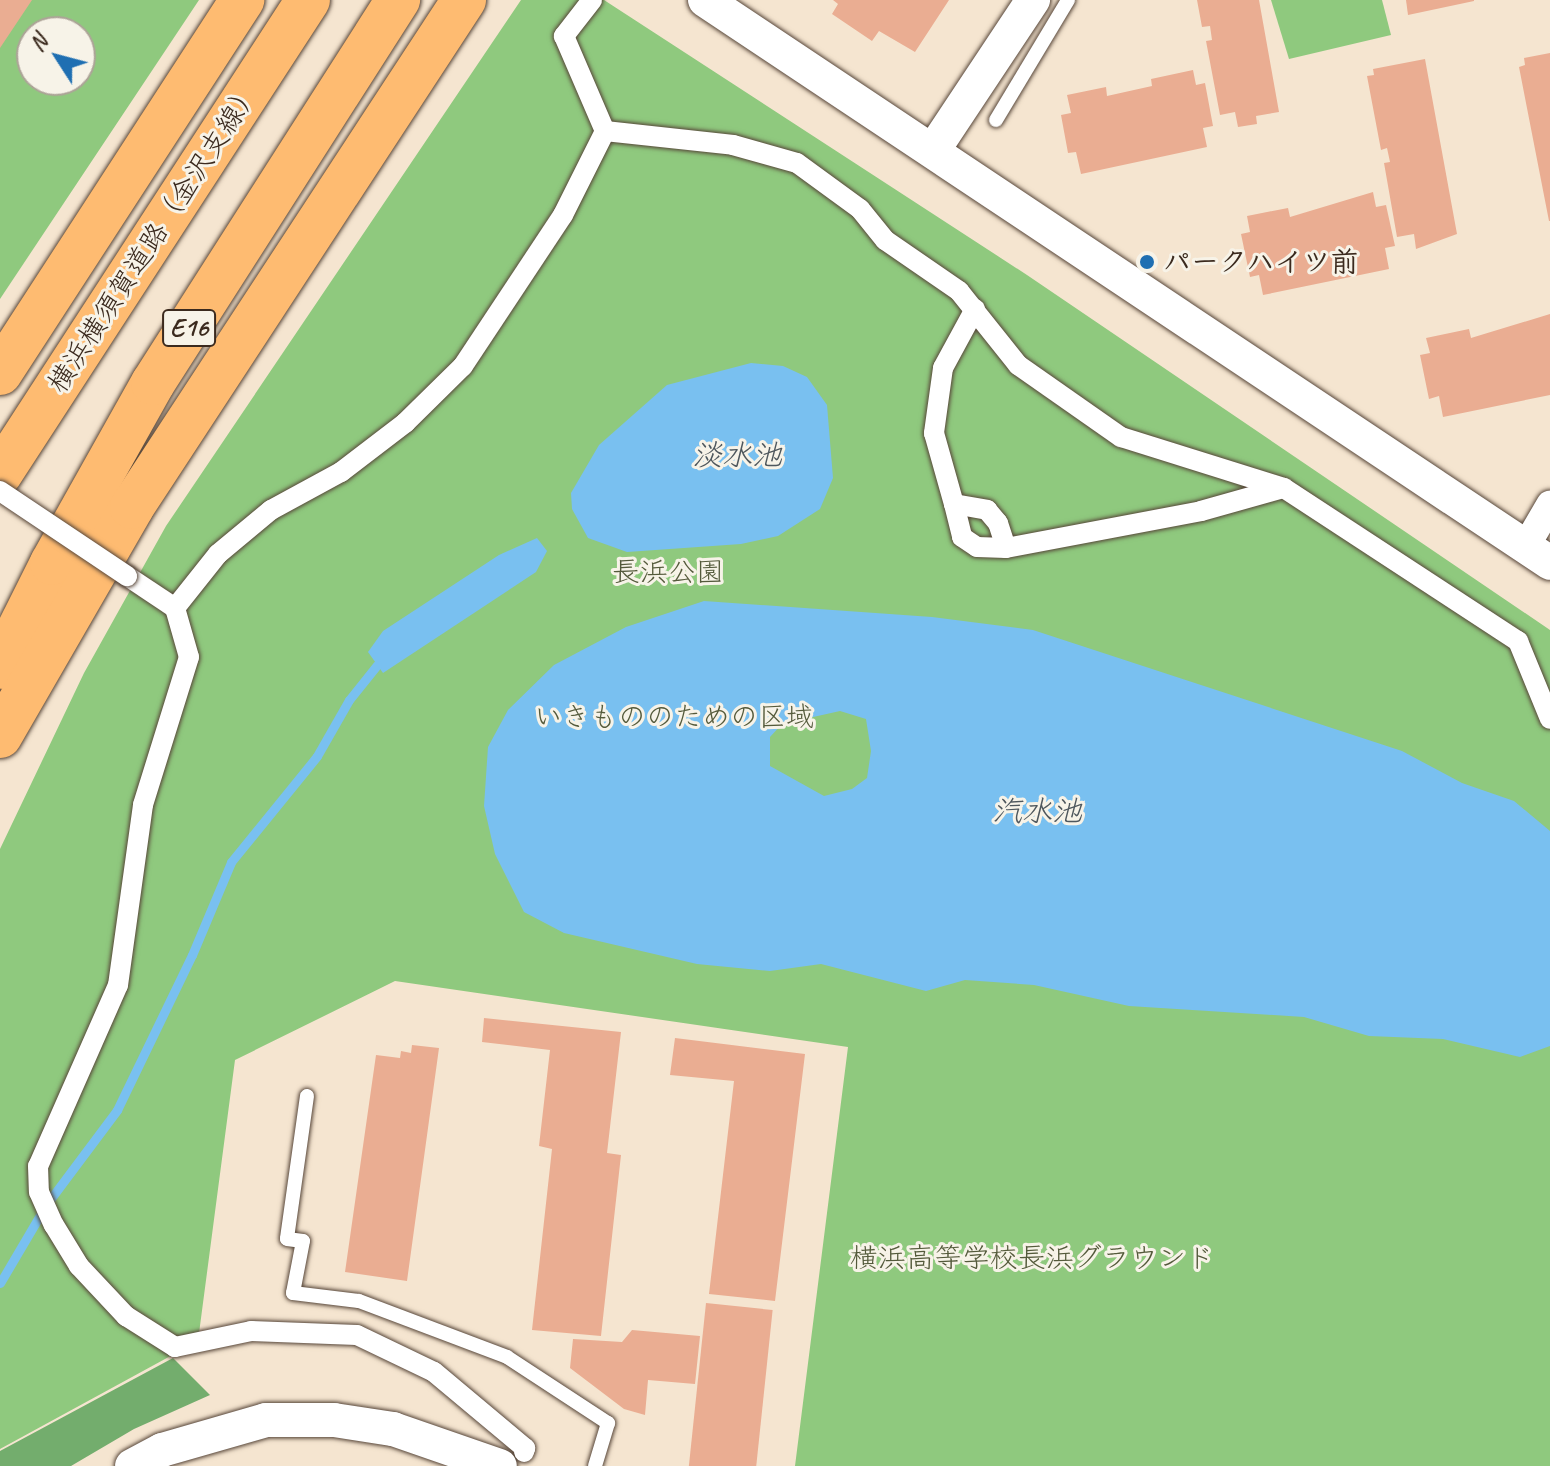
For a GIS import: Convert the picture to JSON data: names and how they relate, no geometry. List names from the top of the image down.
{
  "streets": {
    "highway": ["横浜横須賀道路（金沢支線）", "E16"]
  },
  "water": ["淡水池", "汽水池"],
  "parks": ["長浜公園", "いきもののための区域", "横浜高等学校長浜グラウンド"],
  "places": ["パークハイツ前"],
  "north": "top left"
}
